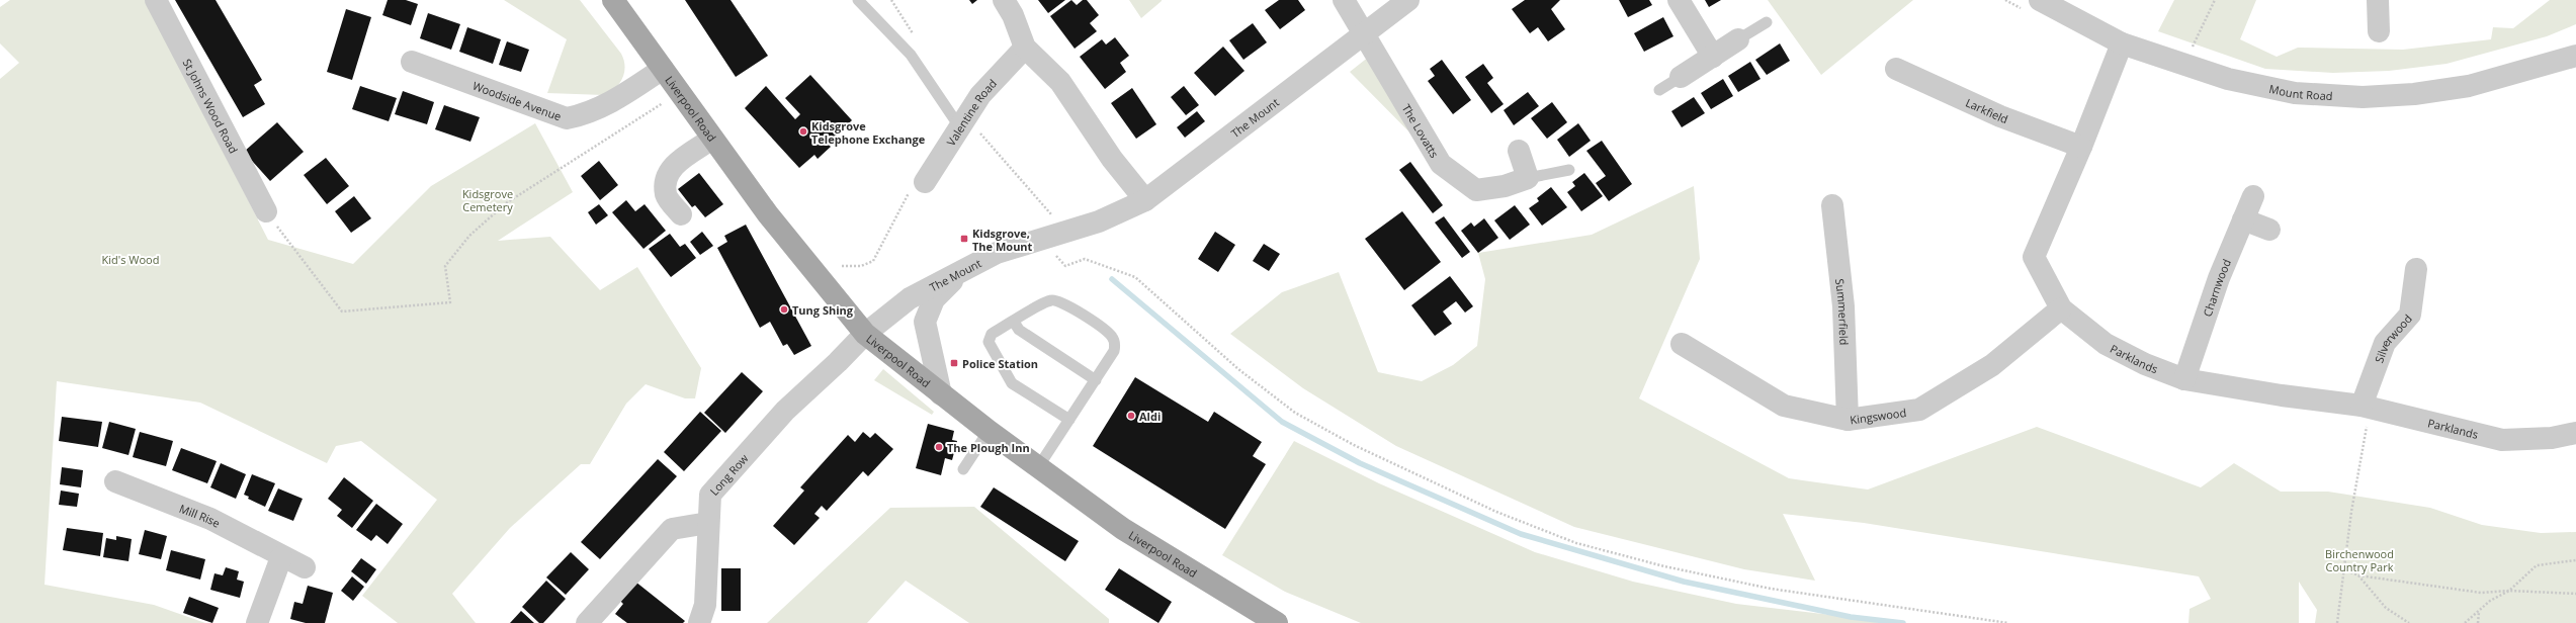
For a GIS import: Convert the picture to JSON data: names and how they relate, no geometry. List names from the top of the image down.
{
  "streets": {
    "main road": ["Liverpool Road"],
    "street": [
      "Mount Road",
      "Woodside Avenue",
      "St Johns Wood Road",
      "Larkfield",
      "Valentine Road",
      "The Mount",
      "The Lovatts",
      "Charnwood",
      "Summerfield",
      "Silverwood",
      "Parklands",
      "Kingswood",
      "Long Row",
      "Mill Rise"
    ]
  },
  "crossings": [
    ["Mount Road", "Parklands"],
    ["Woodside Avenue", "Liverpool Road"],
    ["Liverpool Road", "The Mount"],
    ["Liverpool Road", "Long Row"],
    ["Larkfield", "Parklands"],
    ["The Mount", "The Lovatts"],
    ["The Mount", "Long Row"],
    ["Charnwood", "Parklands"],
    ["Summerfield", "Kingswood"],
    ["Silverwood", "Parklands"],
    ["Parklands", "Kingswood"]
  ],
  "parks": ["Kidsgrove Cemetery", "Kid's Wood", "Birchenwood Country Park"],
  "places": {
    "other": [
      "Kidsgrove Telephone Exchange",
      "Tung Shing",
      "Aldi",
      "The Plough Inn"
    ],
    "transit": ["Kidsgrove, The Mount", "Police Station"]
  }
}
